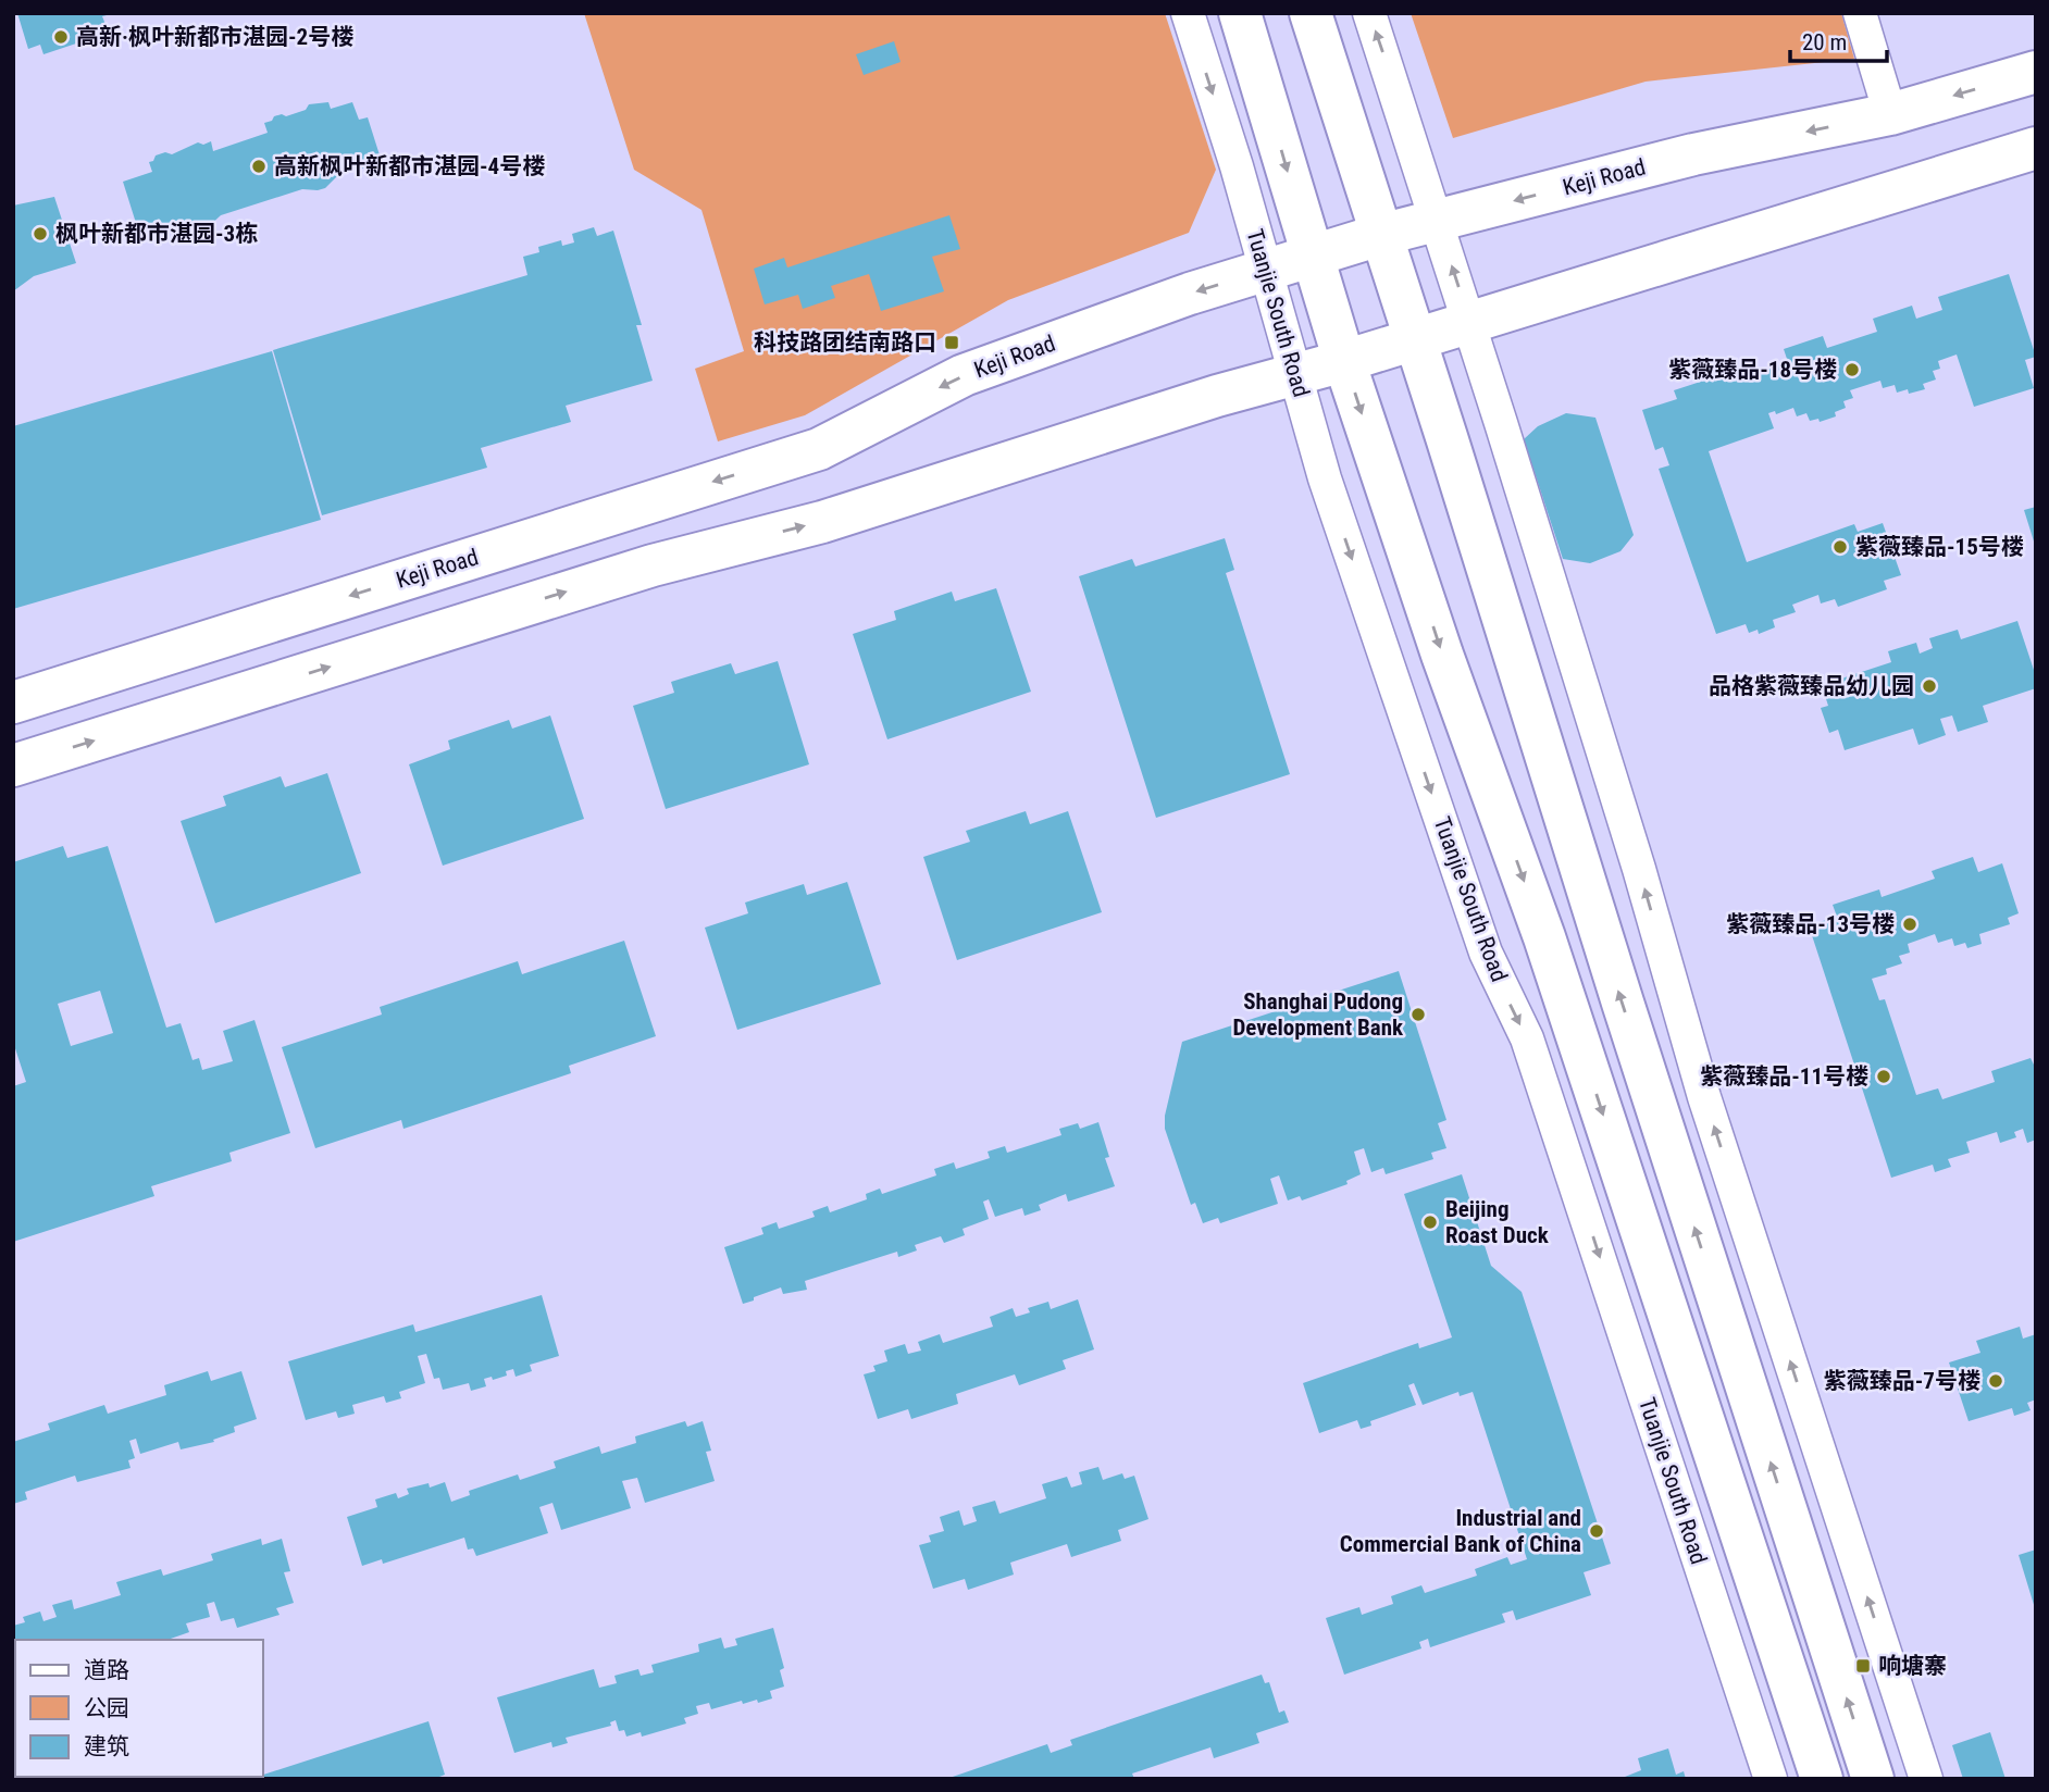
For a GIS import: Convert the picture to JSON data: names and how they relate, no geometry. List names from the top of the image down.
{
  "streets": {
    "main road": ["Keji Road", "Tuanjie South Road"]
  },
  "crossings": [
    ["Keji Road", "Tuanjie South Road"]
  ],
  "places": {
    "other": [
      "高新·枫叶新都市湛园-2号楼",
      "高新枫叶新都市湛园-4号楼",
      "枫叶新都市湛园-3栋",
      "紫薇臻品-18号楼",
      "紫薇臻品-15号楼",
      "品格紫薇臻品幼儿园",
      "紫薇臻品-13号楼",
      "Shanghai Pudong Development Bank",
      "紫薇臻品-11号楼",
      "Beijing Roast Duck",
      "紫薇臻品-7号楼",
      "Industrial and Commercial Bank of China"
    ],
    "transit": ["科技路团结南路口", "响塘寨"]
  },
  "legend": ["道路", "公园", "建筑"],
  "scale_bar": "20 m"
}
